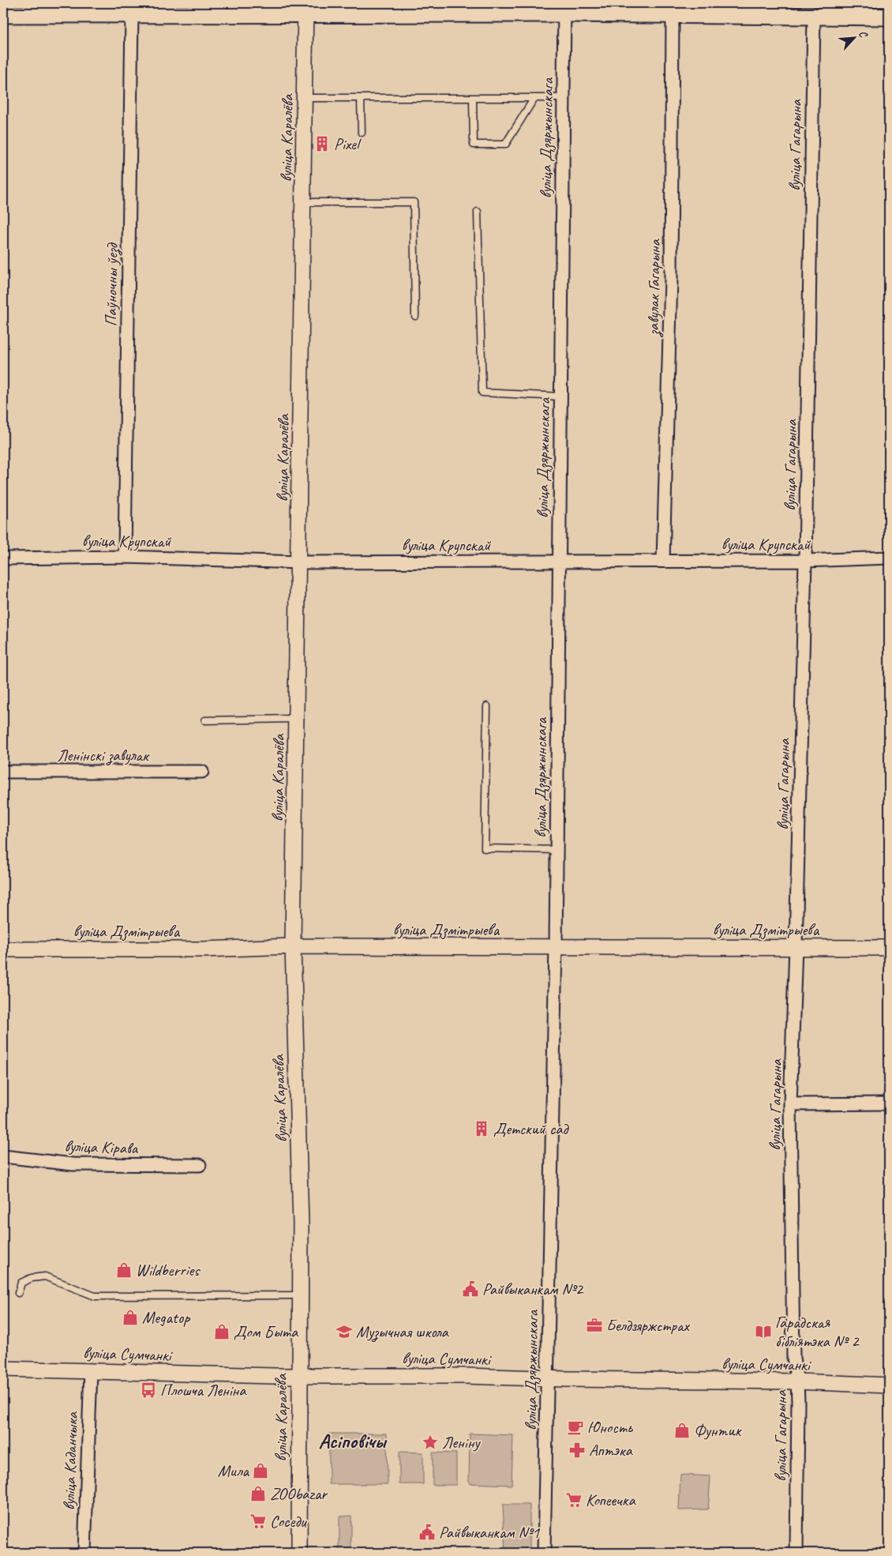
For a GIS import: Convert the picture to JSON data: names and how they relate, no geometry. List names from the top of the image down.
{
  "streets": {
    "street": [
      "вуліца Каралёва",
      "вуліца Дзяржынскага",
      "вуліца Гагарына",
      "Паўночны ўезд",
      "завулак Гагарына",
      "вуліца Крупскай",
      "Ленінскі завулак",
      "вуліца Дзмітрыева",
      "вуліца Кірава",
      "вуліца Сумчанкі",
      "вуліца Каданчыка"
    ]
  },
  "crossings": [
    ["вуліца Каралёва", "вуліца Крупскай"],
    ["вуліца Каралёва", "вуліца Дзмітрыева"],
    ["вуліца Каралёва", "вуліца Сумчанкі"],
    ["вуліца Дзяржынскага", "вуліца Крупскай"],
    ["вуліца Дзяржынскага", "вуліца Дзмітрыева"],
    ["вуліца Дзяржынскага", "вуліца Сумчанкі"],
    ["вуліца Гагарына", "вуліца Крупскай"],
    ["вуліца Гагарына", "вуліца Дзмітрыева"],
    ["вуліца Гагарына", "вуліца Сумчанкі"],
    ["Паўночны ўезд", "вуліца Крупскай"],
    ["завулак Гагарына", "вуліца Крупскай"],
    ["вуліца Сумчанкі", "вуліца Каданчыка"]
  ],
  "districts": ["Асіповічы"],
  "places": {
    "building": ["Pixel", "Детский сад"],
    "shop": [
      "Wildberries",
      "Megatop",
      "Дом Быта",
      "Фунтик",
      "Мила",
      "ZOObazar"
    ],
    "public building": ["Райвыканкам №2", "Райвыканкам №1"],
    "office": ["Белдзяржстрах"],
    "school or university": ["Музычная школа"],
    "library": ["Гарадская бібліятэка № 2"],
    "bus stop": ["Плошча Леніна"],
    "cafe": ["Юность"],
    "place": ["Леніну"],
    "pharmacy": ["Аптэка"],
    "supermarket": ["Копеечка", "Соседи"]
  },
  "north": "top right"
}
